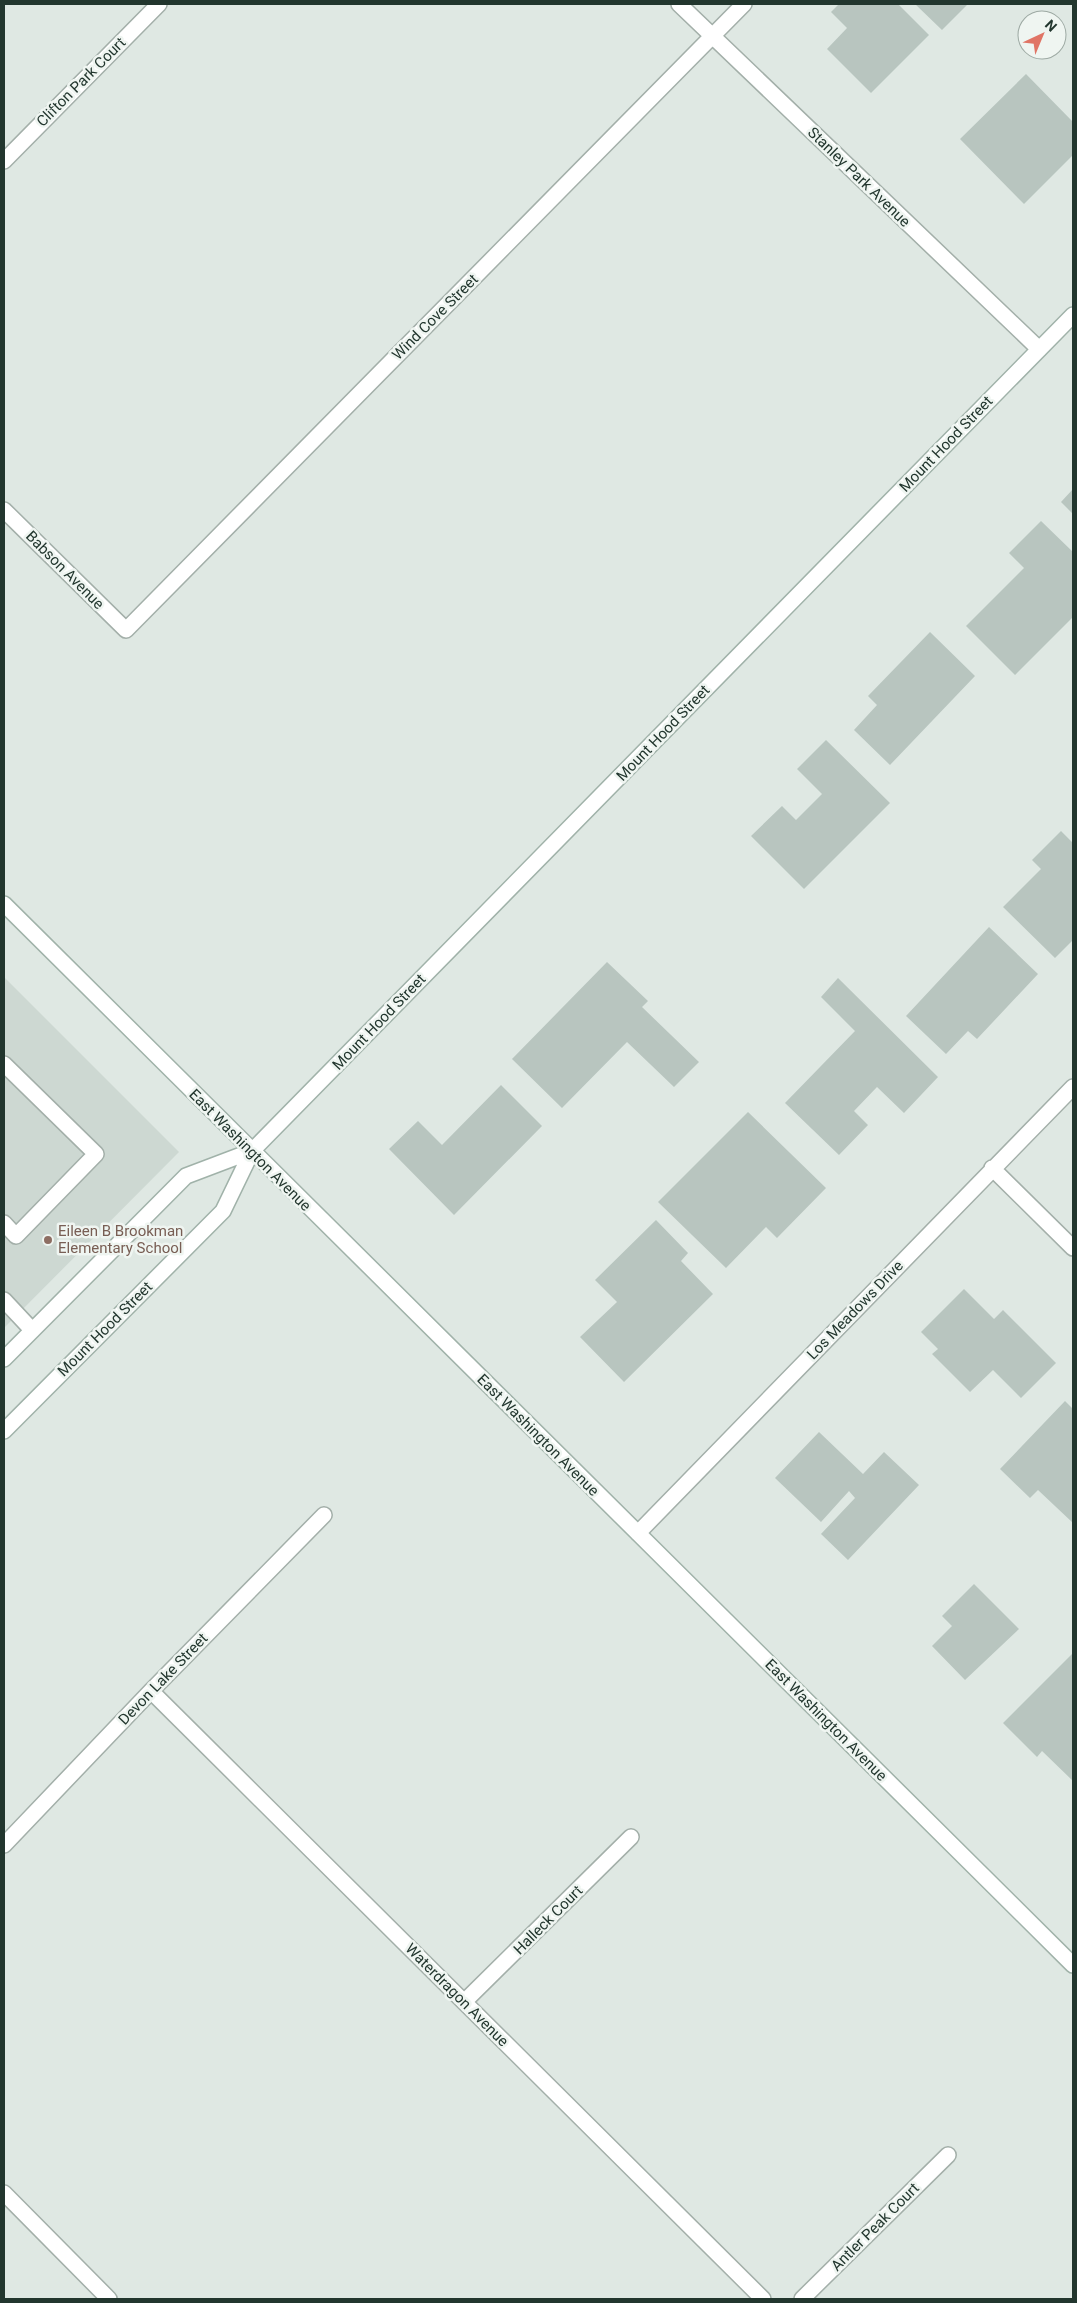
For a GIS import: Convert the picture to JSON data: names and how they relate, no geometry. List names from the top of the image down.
{
  "streets": {
    "street": [
      "Clifton Park Court",
      "Stanley Park Avenue",
      "Wind Cove Street",
      "Mount Hood Street",
      "Babson Avenue",
      "East Washington Avenue",
      "Los Meadows Drive",
      "Devon Lake Street",
      "Halleck Court",
      "Waterdragon Avenue",
      "Antler Peak Court"
    ]
  },
  "crossings": [
    ["Stanley Park Avenue", "Wind Cove Street"],
    ["Stanley Park Avenue", "Mount Hood Street"],
    ["Wind Cove Street", "Babson Avenue"],
    ["Mount Hood Street", "East Washington Avenue"],
    ["East Washington Avenue", "Los Meadows Drive"],
    ["Devon Lake Street", "Waterdragon Avenue"],
    ["Halleck Court", "Waterdragon Avenue"]
  ],
  "places": ["Eileen B Brookman Elementary School"],
  "north": "top right"
}
